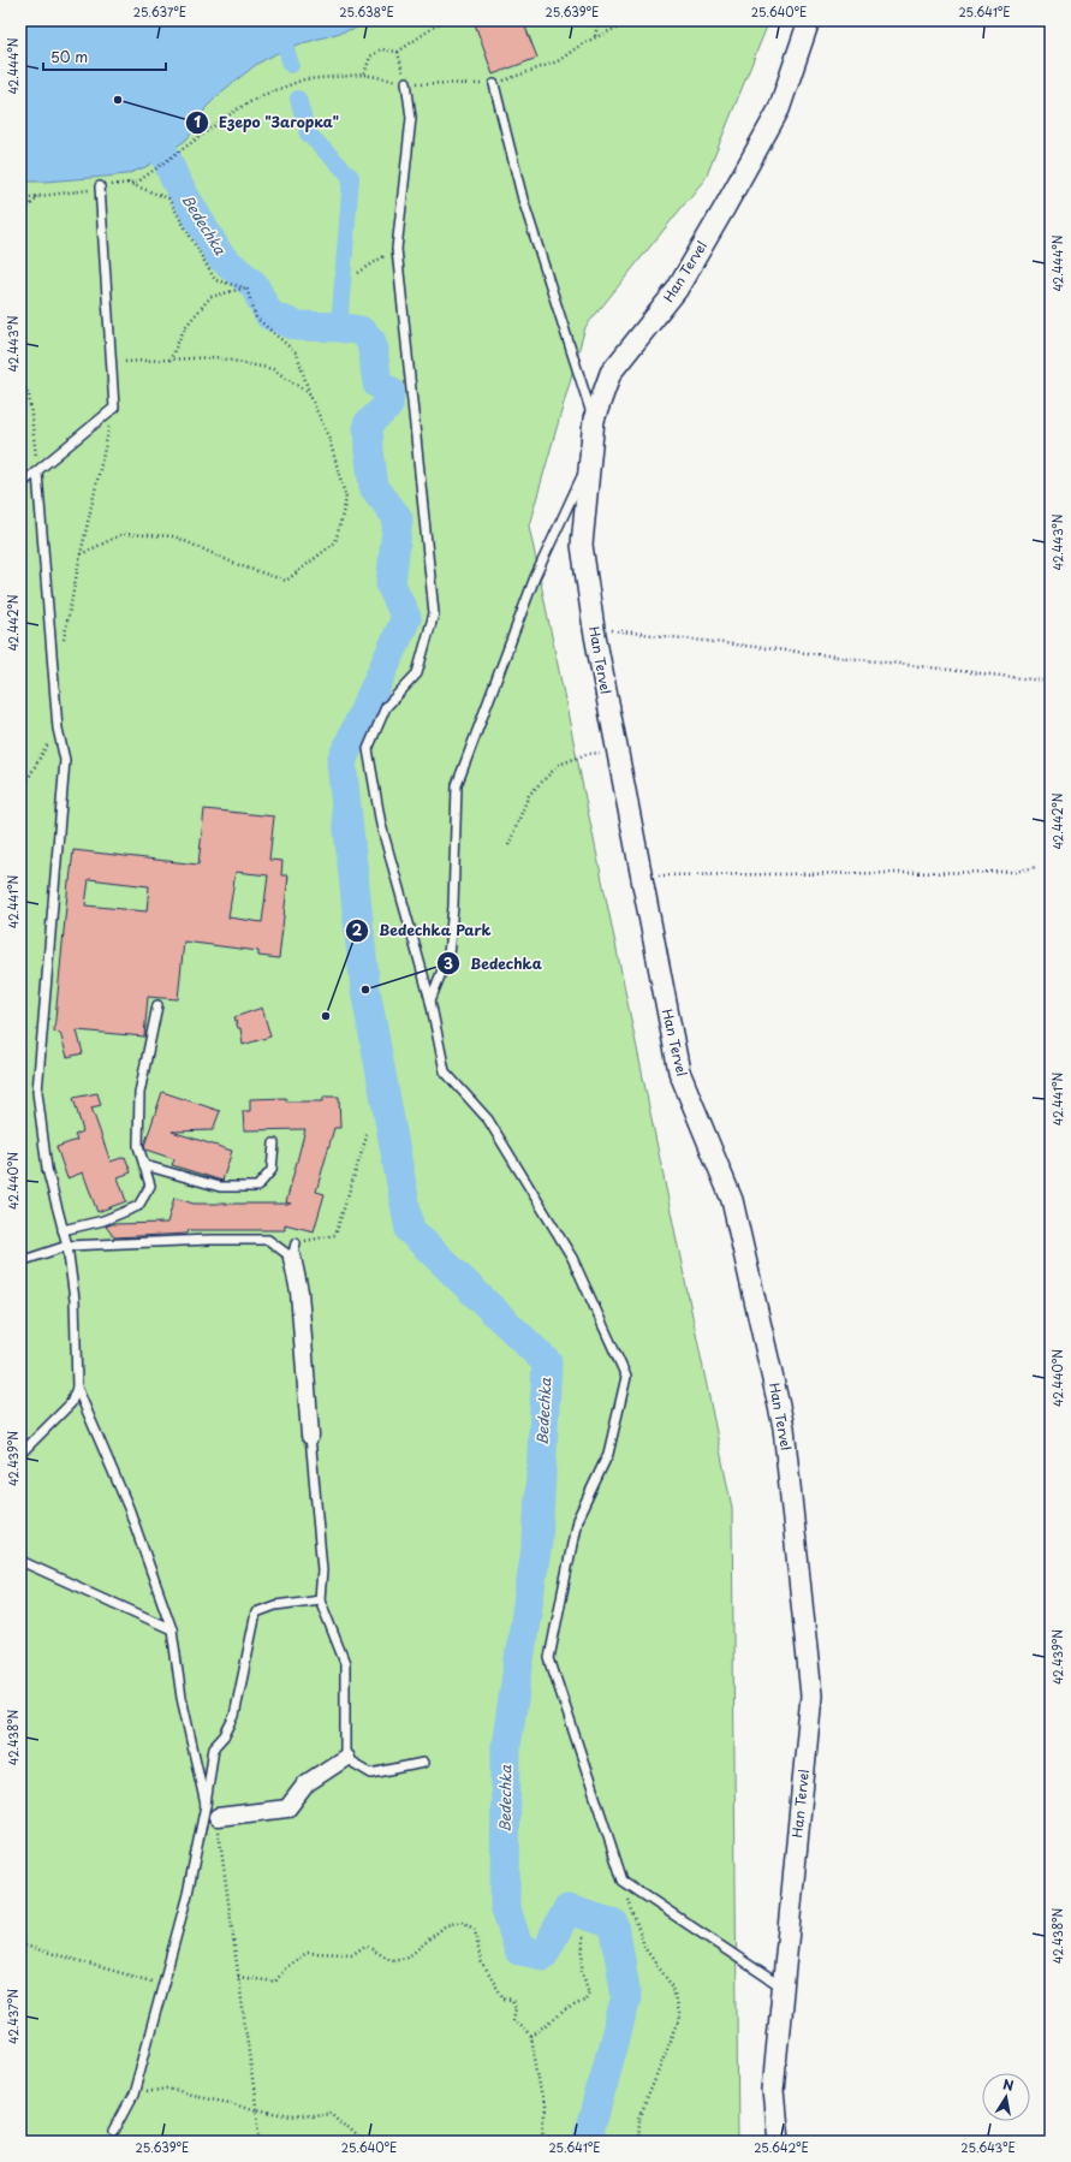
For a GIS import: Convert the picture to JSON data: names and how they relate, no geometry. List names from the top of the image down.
{
  "streets": {
    "street": ["Han Tervel"]
  },
  "water": ["Bedechka"],
  "places": ["Езеро \"Загорка\"", "Bedechka", "Bedechka Park"],
  "scale_bar": "50 m",
  "north": "top",
  "coordinates": [
    "25.637°E",
    "25.638°E",
    "25.639°E",
    "25.640°E",
    "25.641°E",
    "42.444°N",
    "42.443°N",
    "42.442°N",
    "42.441°N",
    "42.440°N",
    "42.439°N",
    "42.438°N",
    "42.437°N",
    "25.642°E",
    "25.643°E"
  ]
}
